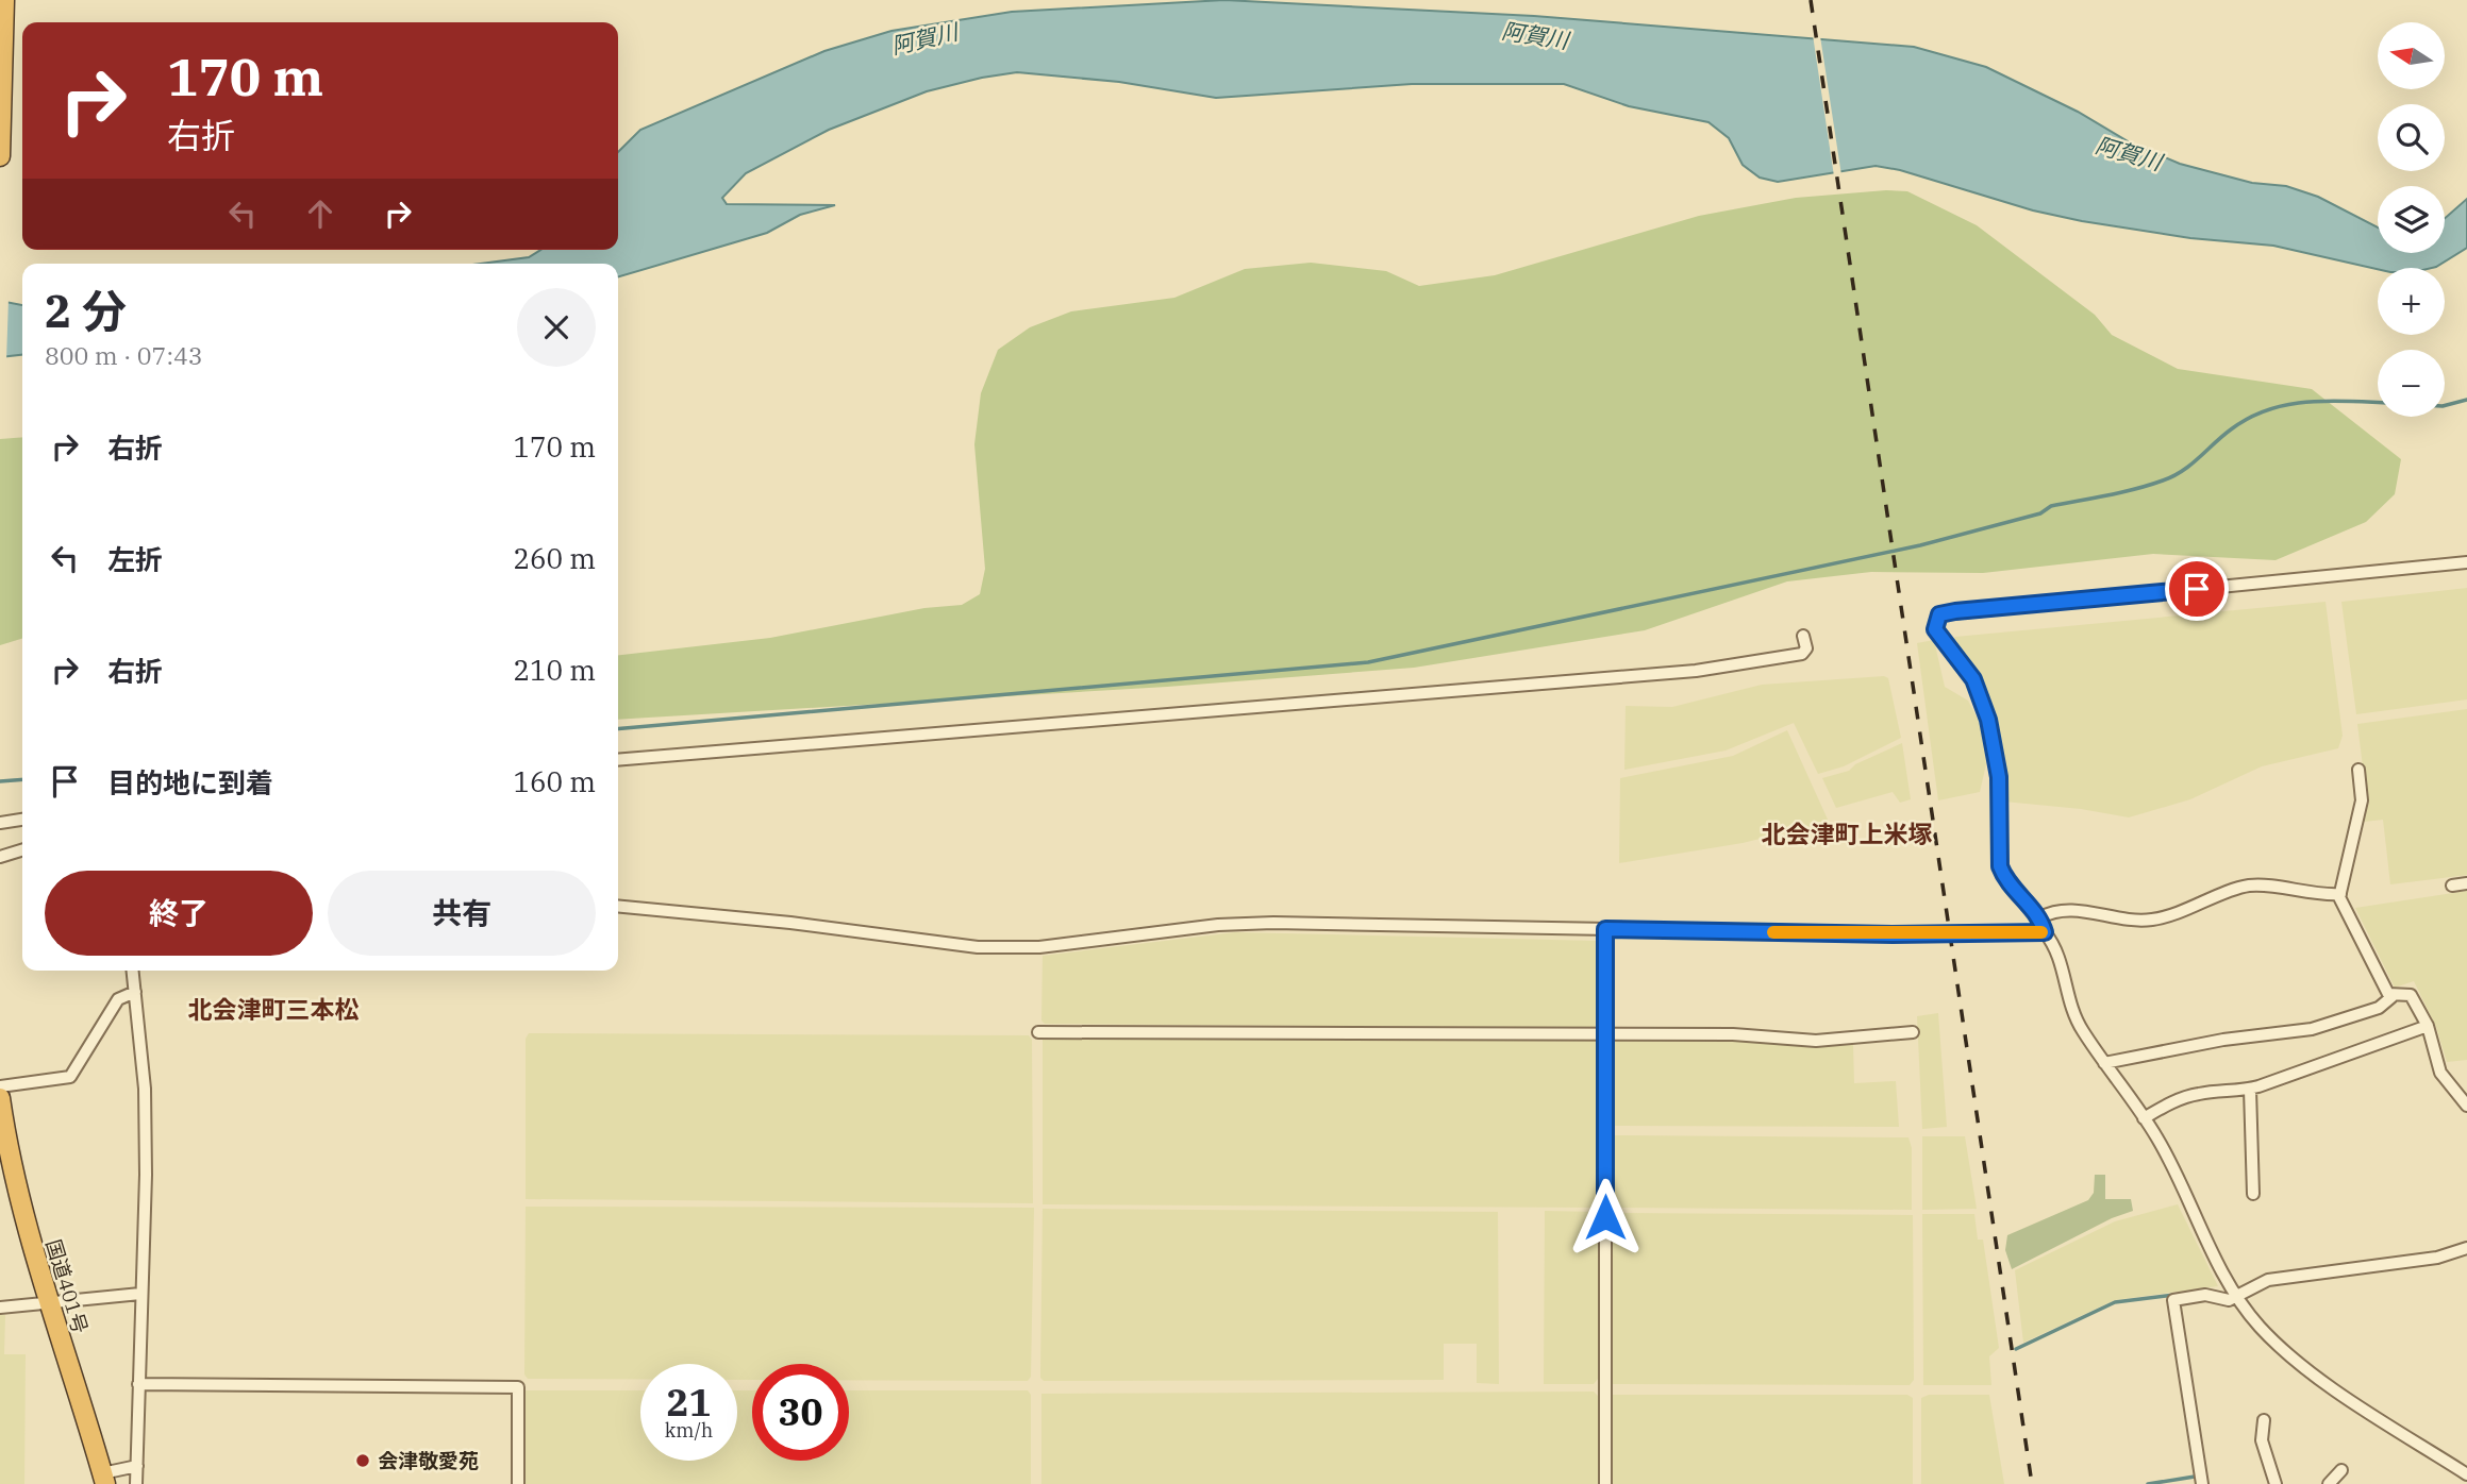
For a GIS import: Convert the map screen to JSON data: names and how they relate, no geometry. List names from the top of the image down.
{
  "streets": {
    "highway": ["国道401号"]
  },
  "districts": ["北会津町上米塚", "北会津町三本松"],
  "water": ["阿賀川"],
  "places": ["会津敬愛苑"],
  "north": "left",
  "page": {
    "map_buttons": ["+", "−"],
    "turn": ["170 m", "右折"],
    "heading": ["2 分", "800 m · 07:43"],
    "list": [
      {
        "name": "右折",
        "value": "170 m"
      },
      {
        "name": "左折",
        "value": "260 m"
      },
      {
        "name": "右折",
        "value": "210 m"
      },
      {
        "name": "目的地に到着",
        "value": "160 m"
      }
    ],
    "buttons": ["終了", "共有"],
    "speed": "21 km/h",
    "limit": "30"
  }
}
